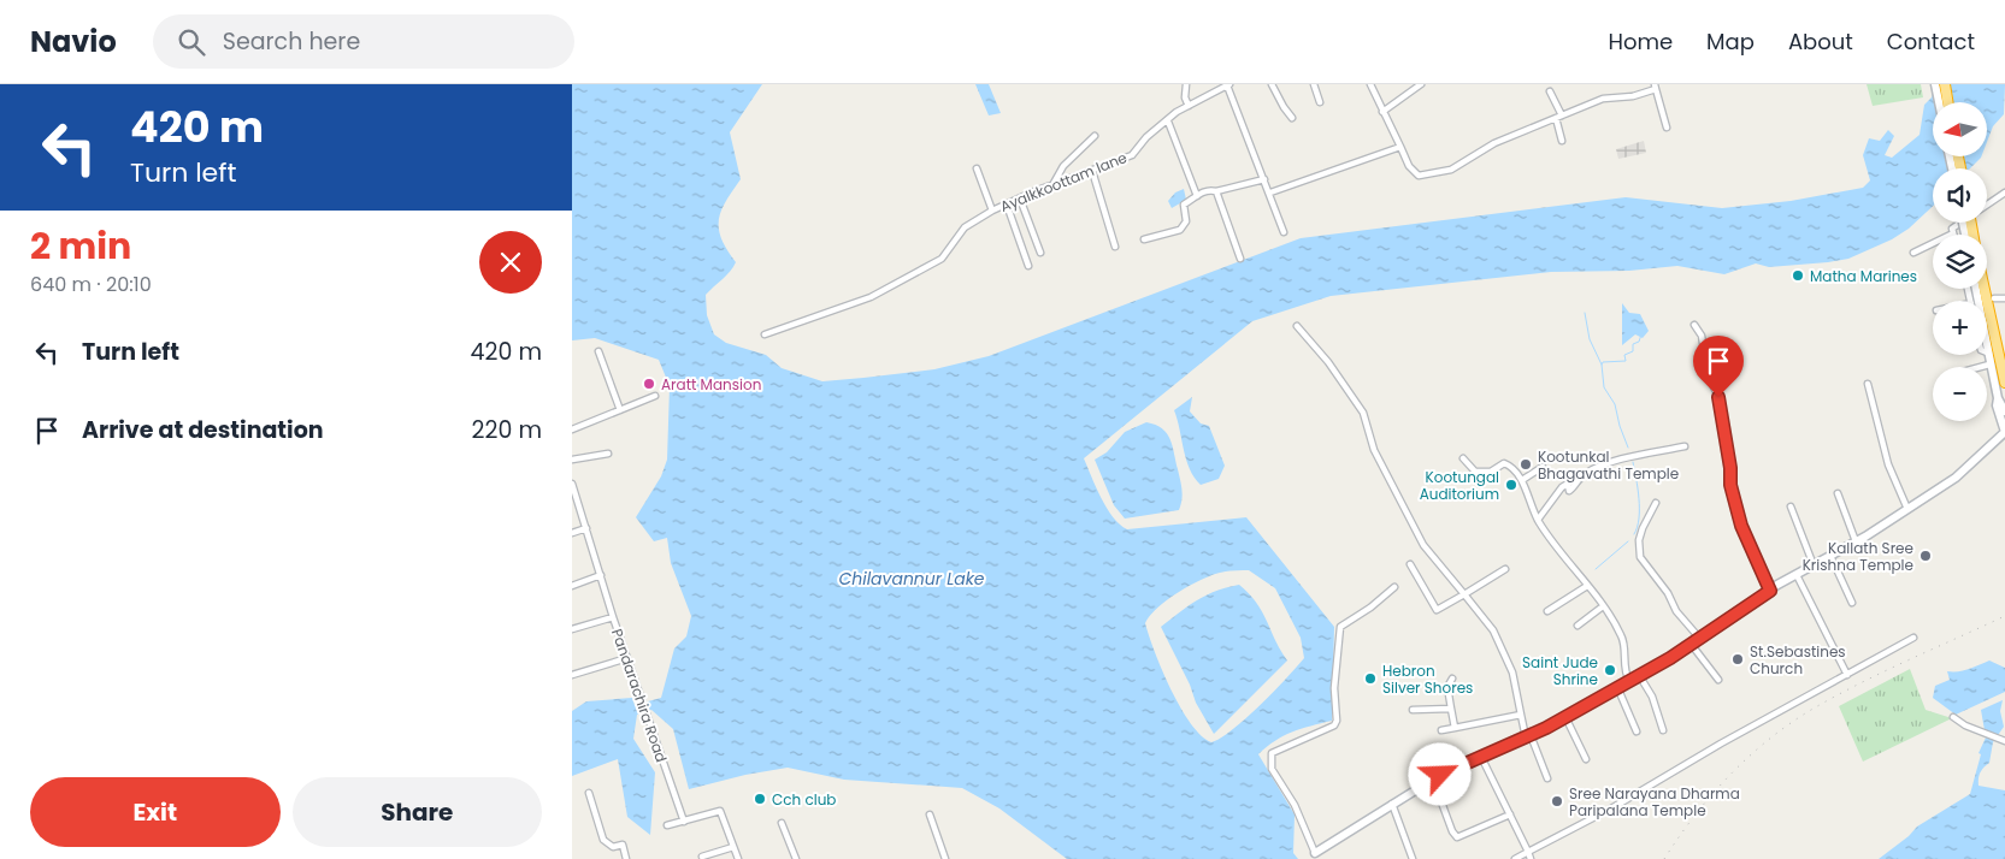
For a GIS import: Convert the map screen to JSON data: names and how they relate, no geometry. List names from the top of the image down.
{
  "streets": {
    "street": ["Ayalkkoottam lane", "Pandarachira Road"]
  },
  "water": ["Chilavannur Lake"],
  "places": [
    "Matha Marines",
    "Aratt Mansion",
    "Kootunkal Bhagavathi Temple",
    "Kootungal Auditorium",
    "Kallath Sree Krishna Temple",
    "St.Sebastines Church",
    "Saint Jude Shrine",
    "Hebron Silver Shores",
    "Cch club",
    "Sree Narayana Dharma Paripalana Temple"
  ],
  "north": "left",
  "page": {
    "header": "Navio",
    "search": "Search here",
    "nav": [
      "Home",
      "Map",
      "About",
      "Contact"
    ],
    "turn": ["420 m", "Turn left"],
    "map_buttons": ["+", "−"],
    "heading": ["2 min", "640 m · 20:10"],
    "list": [
      {
        "name": "Turn left",
        "value": "420 m"
      },
      {
        "name": "Arrive at destination",
        "value": "220 m"
      }
    ],
    "buttons": ["Exit", "Share"]
  }
}
